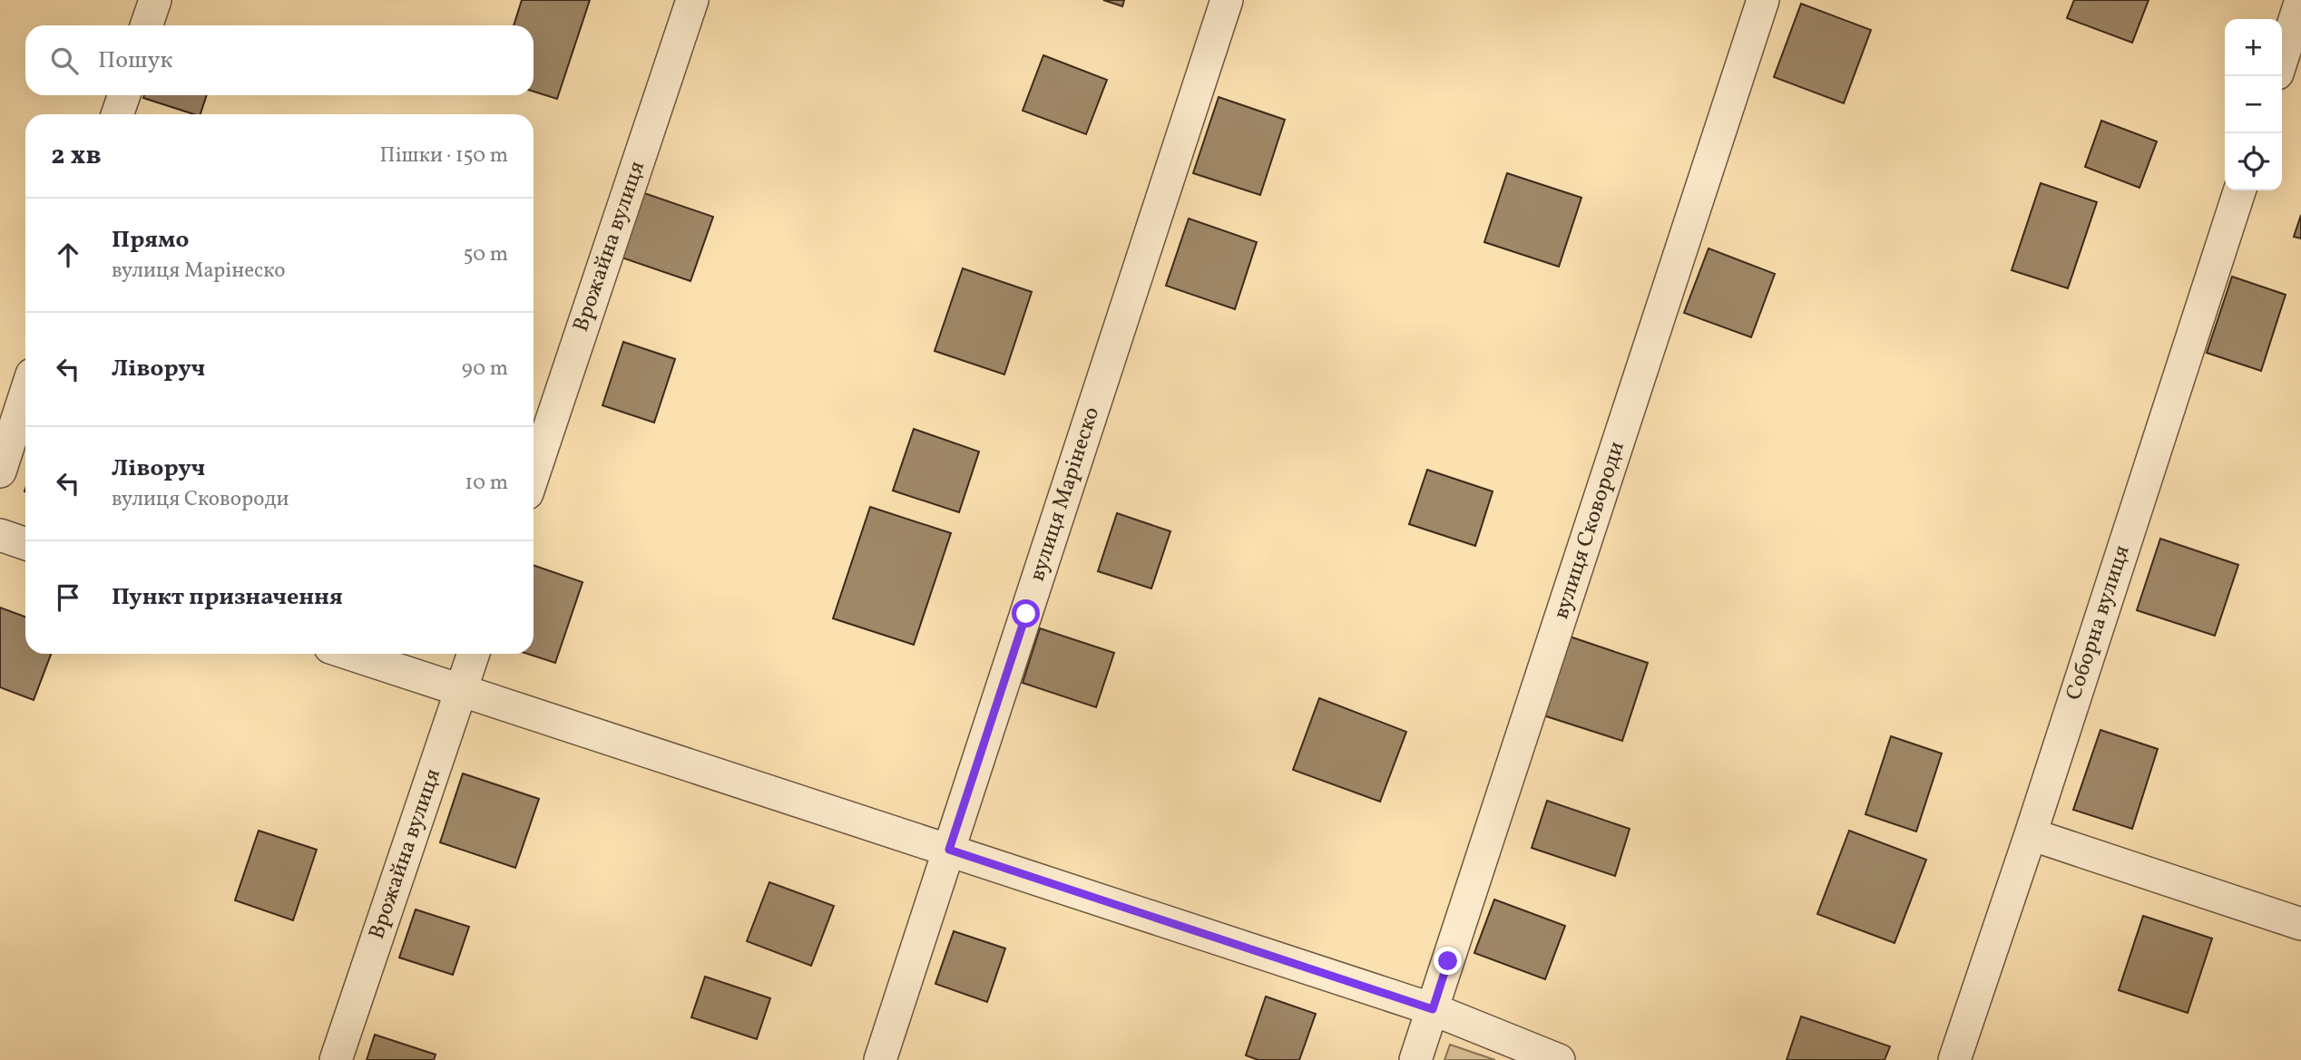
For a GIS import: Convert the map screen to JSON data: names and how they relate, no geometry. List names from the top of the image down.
{
  "streets": {
    "street": [
      "Врожайна вулиця",
      "вулиця Марінеско",
      "вулиця Сковороди",
      "Соборна вулиця"
    ]
  },
  "page": {
    "map_buttons": ["+", "−"],
    "search": "Пошук",
    "heading": ["2 хв", "Пішки · 150 m"],
    "list": [
      ["Прямо", "вулиця Марінеско", "50 m"],
      ["Ліворуч", "90 m"],
      ["Ліворуч", "вулиця Сковороди", "10 m"],
      "Пункт призначення"
    ]
  }
}
